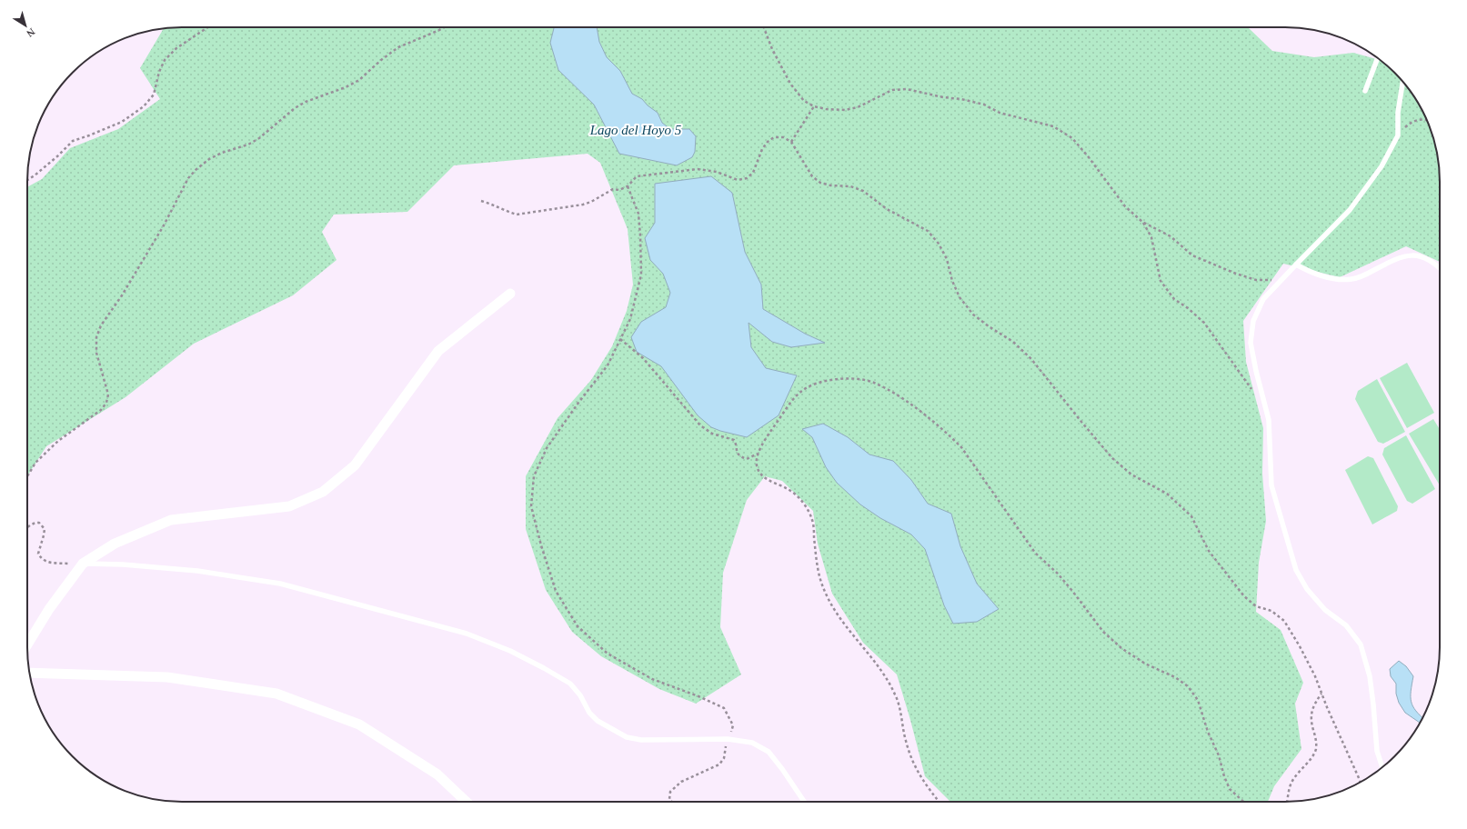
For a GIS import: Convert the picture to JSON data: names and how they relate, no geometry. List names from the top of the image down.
{
  "water": ["Lago del Hoyo 5"],
  "north": "bottom right"
}
